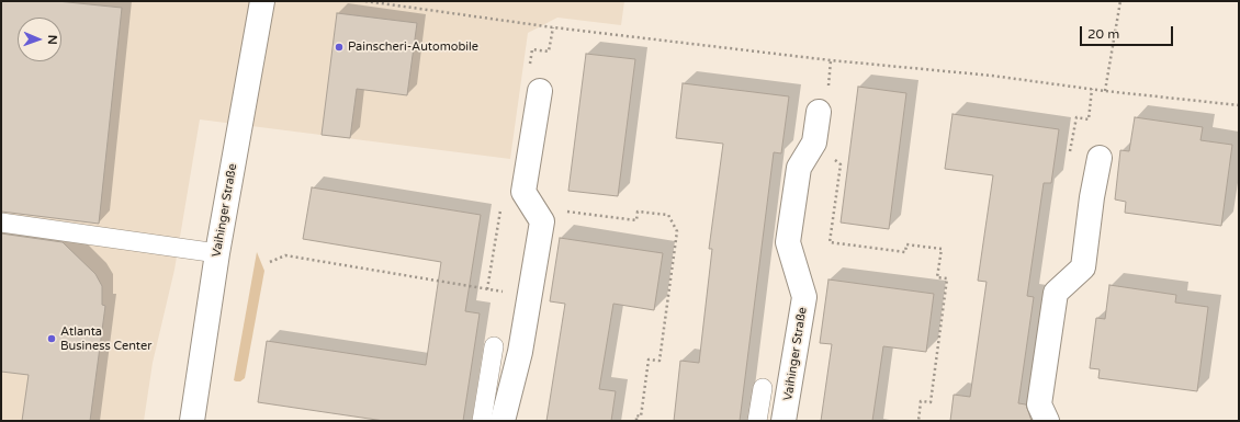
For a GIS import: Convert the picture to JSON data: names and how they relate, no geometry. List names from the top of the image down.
{
  "streets": {
    "street": ["Vaihinger Straße"]
  },
  "places": ["Painscheri-Automobile", "Atlanta Business Center"],
  "scale_bar": "20 m",
  "north": "right"
}
